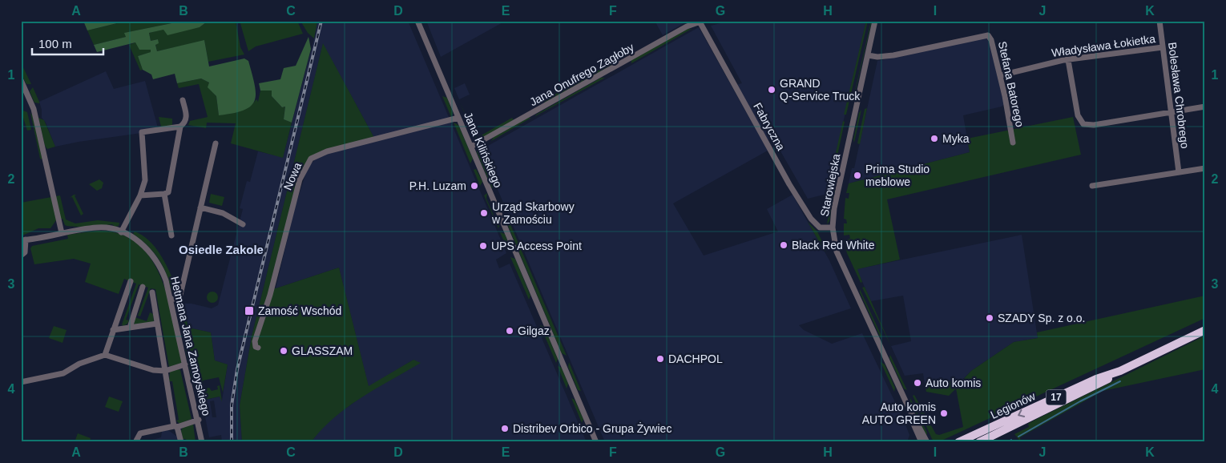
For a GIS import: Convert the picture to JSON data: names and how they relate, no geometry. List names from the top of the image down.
{
  "streets": {
    "highway": ["17", "Legionów"],
    "street": [
      "Władysława Łokietka",
      "Jana Onufrego Zagłoby",
      "Stefana Batorego",
      "Bolesława Chrobrego",
      "Fabryczna",
      "Jana Kilińskiego",
      "Nowa",
      "Starowiejska",
      "Hetmana Jana Zamoyskiego"
    ]
  },
  "crossings": [
    ["Władysława Łokietka", "Stefana Batorego"],
    ["Władysława Łokietka", "Bolesława Chrobrego"],
    ["Jana Onufrego Zagłoby", "Fabryczna"],
    ["Jana Onufrego Zagłoby", "Jana Kilińskiego"],
    ["Stefana Batorego", "Starowiejska"],
    ["Fabryczna", "Starowiejska"],
    ["Jana Kilińskiego", "Nowa"]
  ],
  "districts": ["Osiedle Zakole"],
  "places": {
    "other": [
      "GRAND Q-Service Truck",
      "Myka",
      "Prima Studio meblowe",
      "P.H. Luzam",
      "Urząd Skarbowy w Zamościu",
      "Black Red White",
      "UPS Access Point",
      "SZADY Sp. z o.o.",
      "Gilgaz",
      "GLASSZAM",
      "DACHPOL",
      "Auto komis",
      "Auto komis AUTO GREEN",
      "Distribev Orbico - Grupa Żywiec"
    ],
    "transit": ["Zamość Wschód"]
  },
  "scale_bar": "100 m",
  "grid": {
    "columns": [
      "A",
      "B",
      "C",
      "D",
      "E",
      "F",
      "G",
      "H",
      "I",
      "J",
      "K"
    ],
    "rows": [
      "1",
      "2",
      "3",
      "4"
    ]
  }
}
